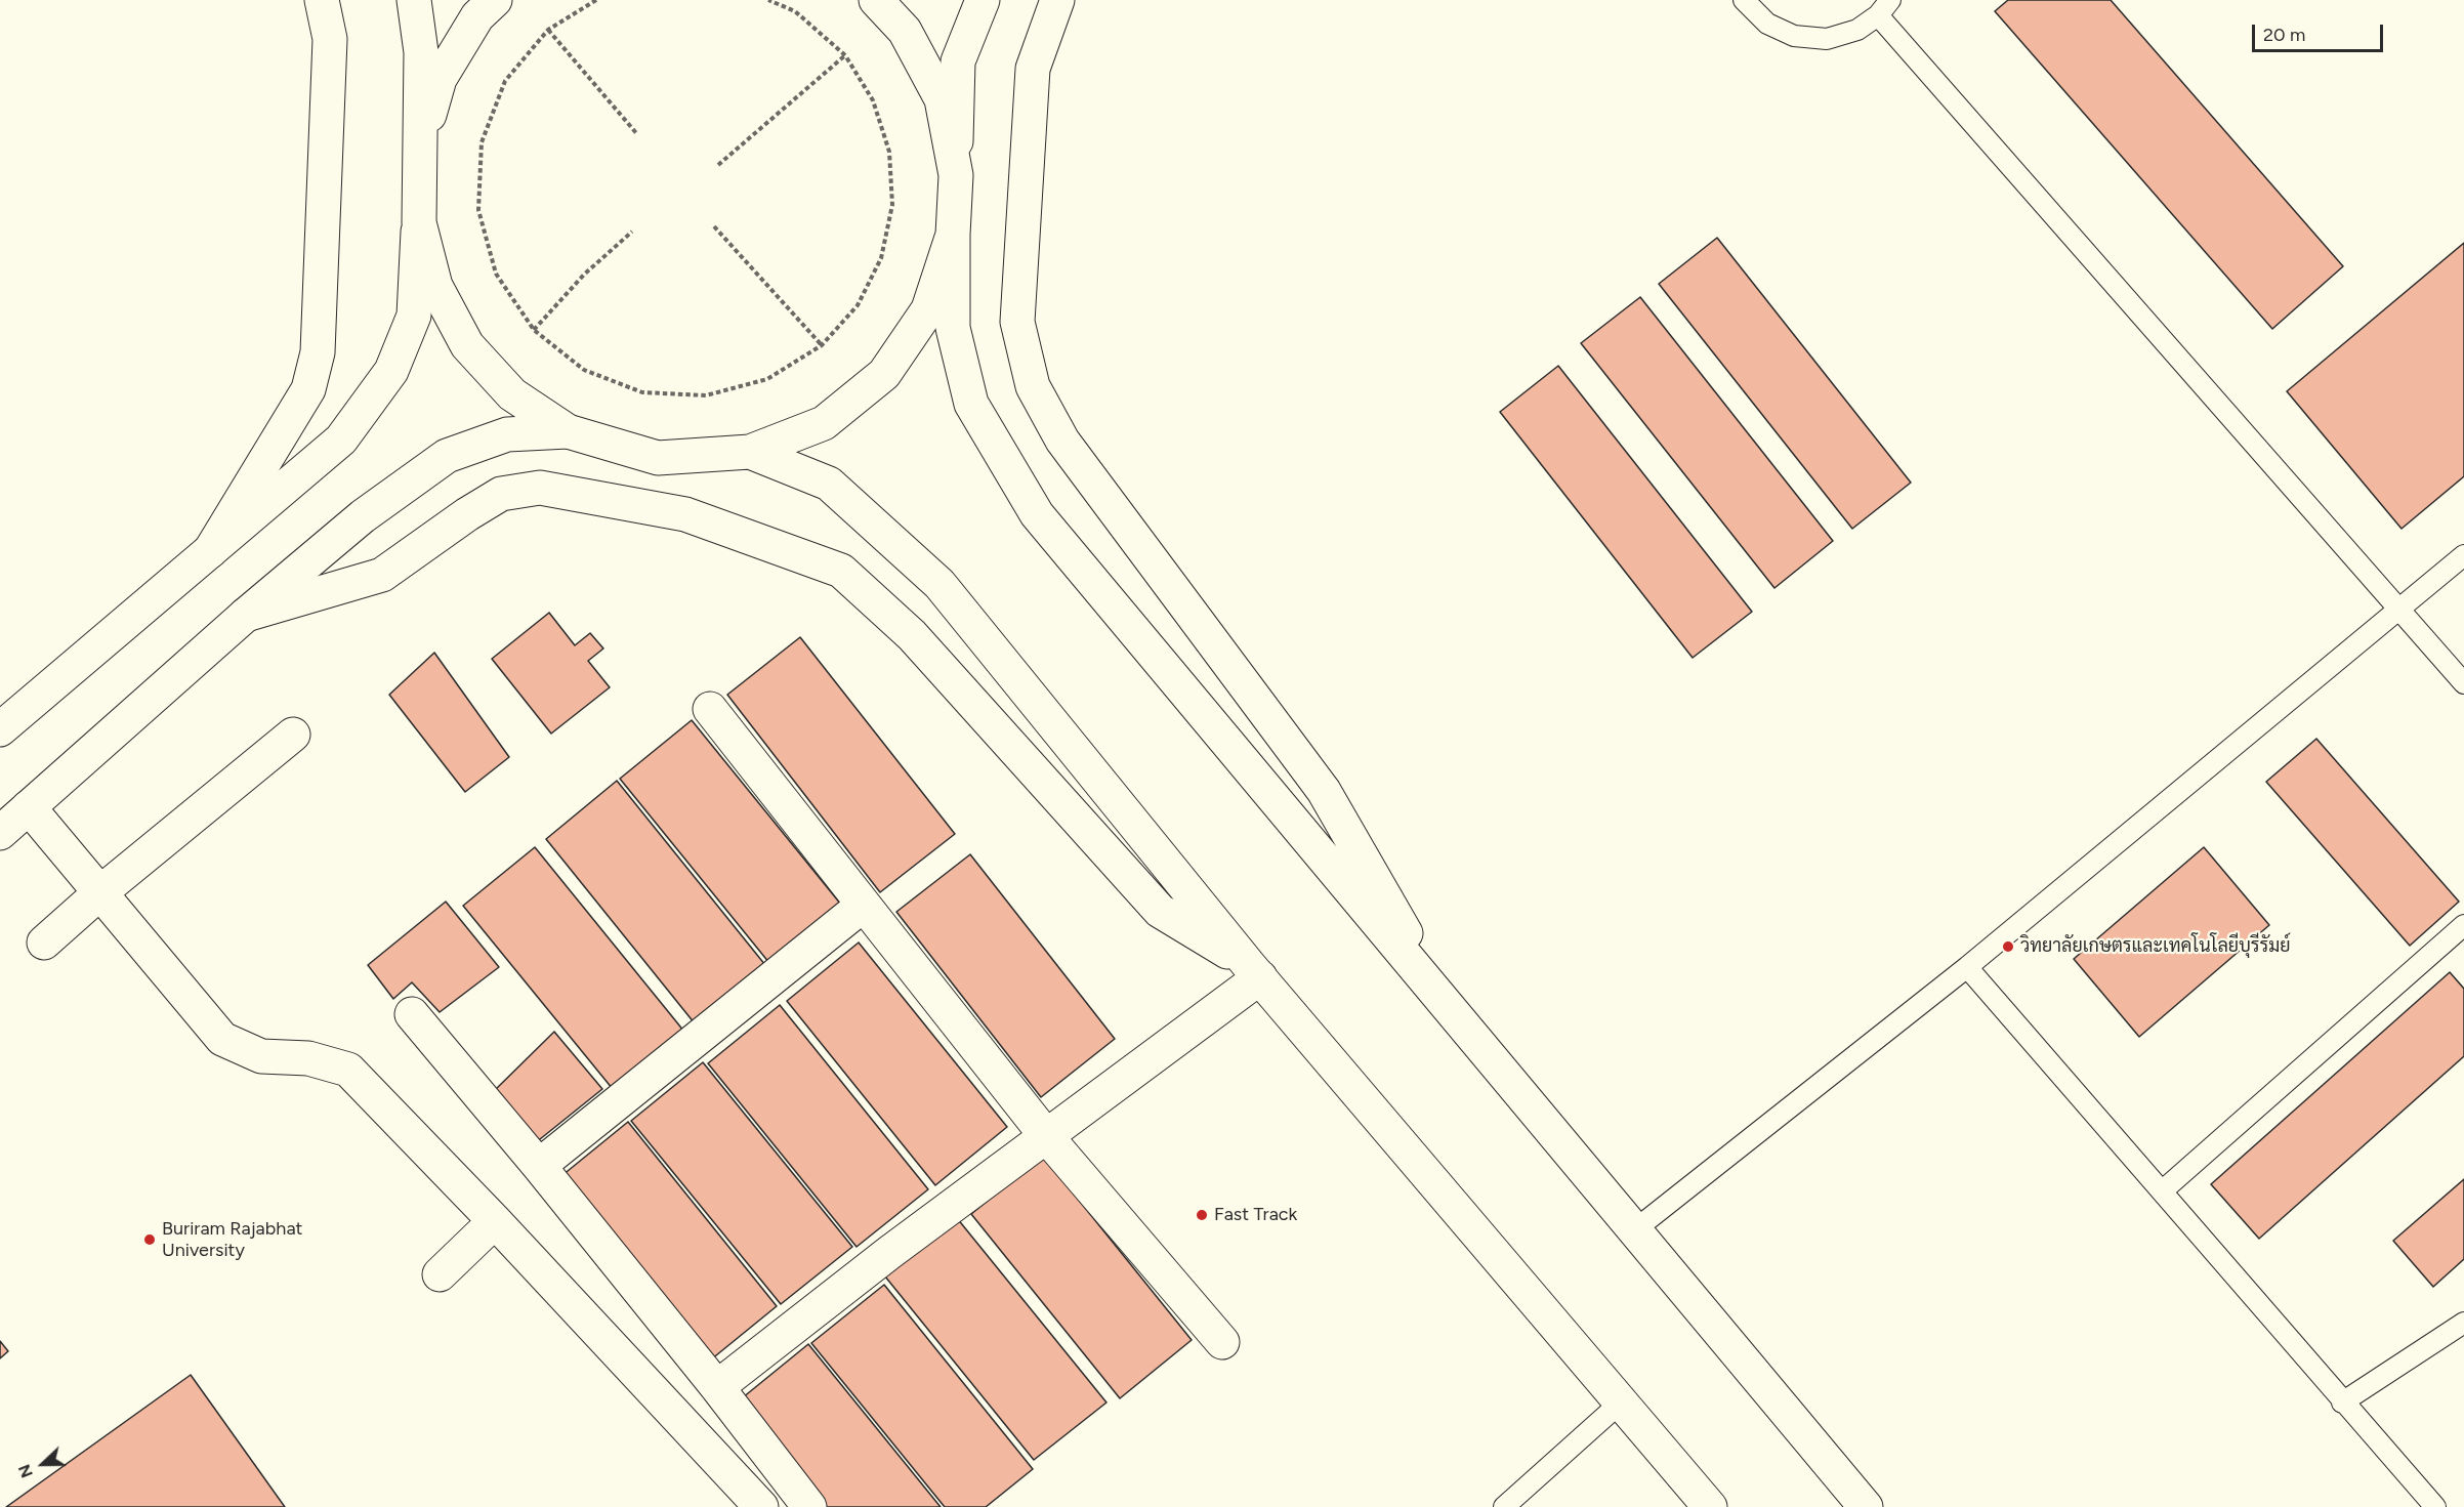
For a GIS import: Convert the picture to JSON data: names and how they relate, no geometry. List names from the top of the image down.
{
  "places": ["วิทยาลัยเกษตรและเทคโนโลยีบุรีรัมย์", "Fast Track", "Buriram Rajabhat University"],
  "scale_bar": "20 m",
  "north": "left"
}
